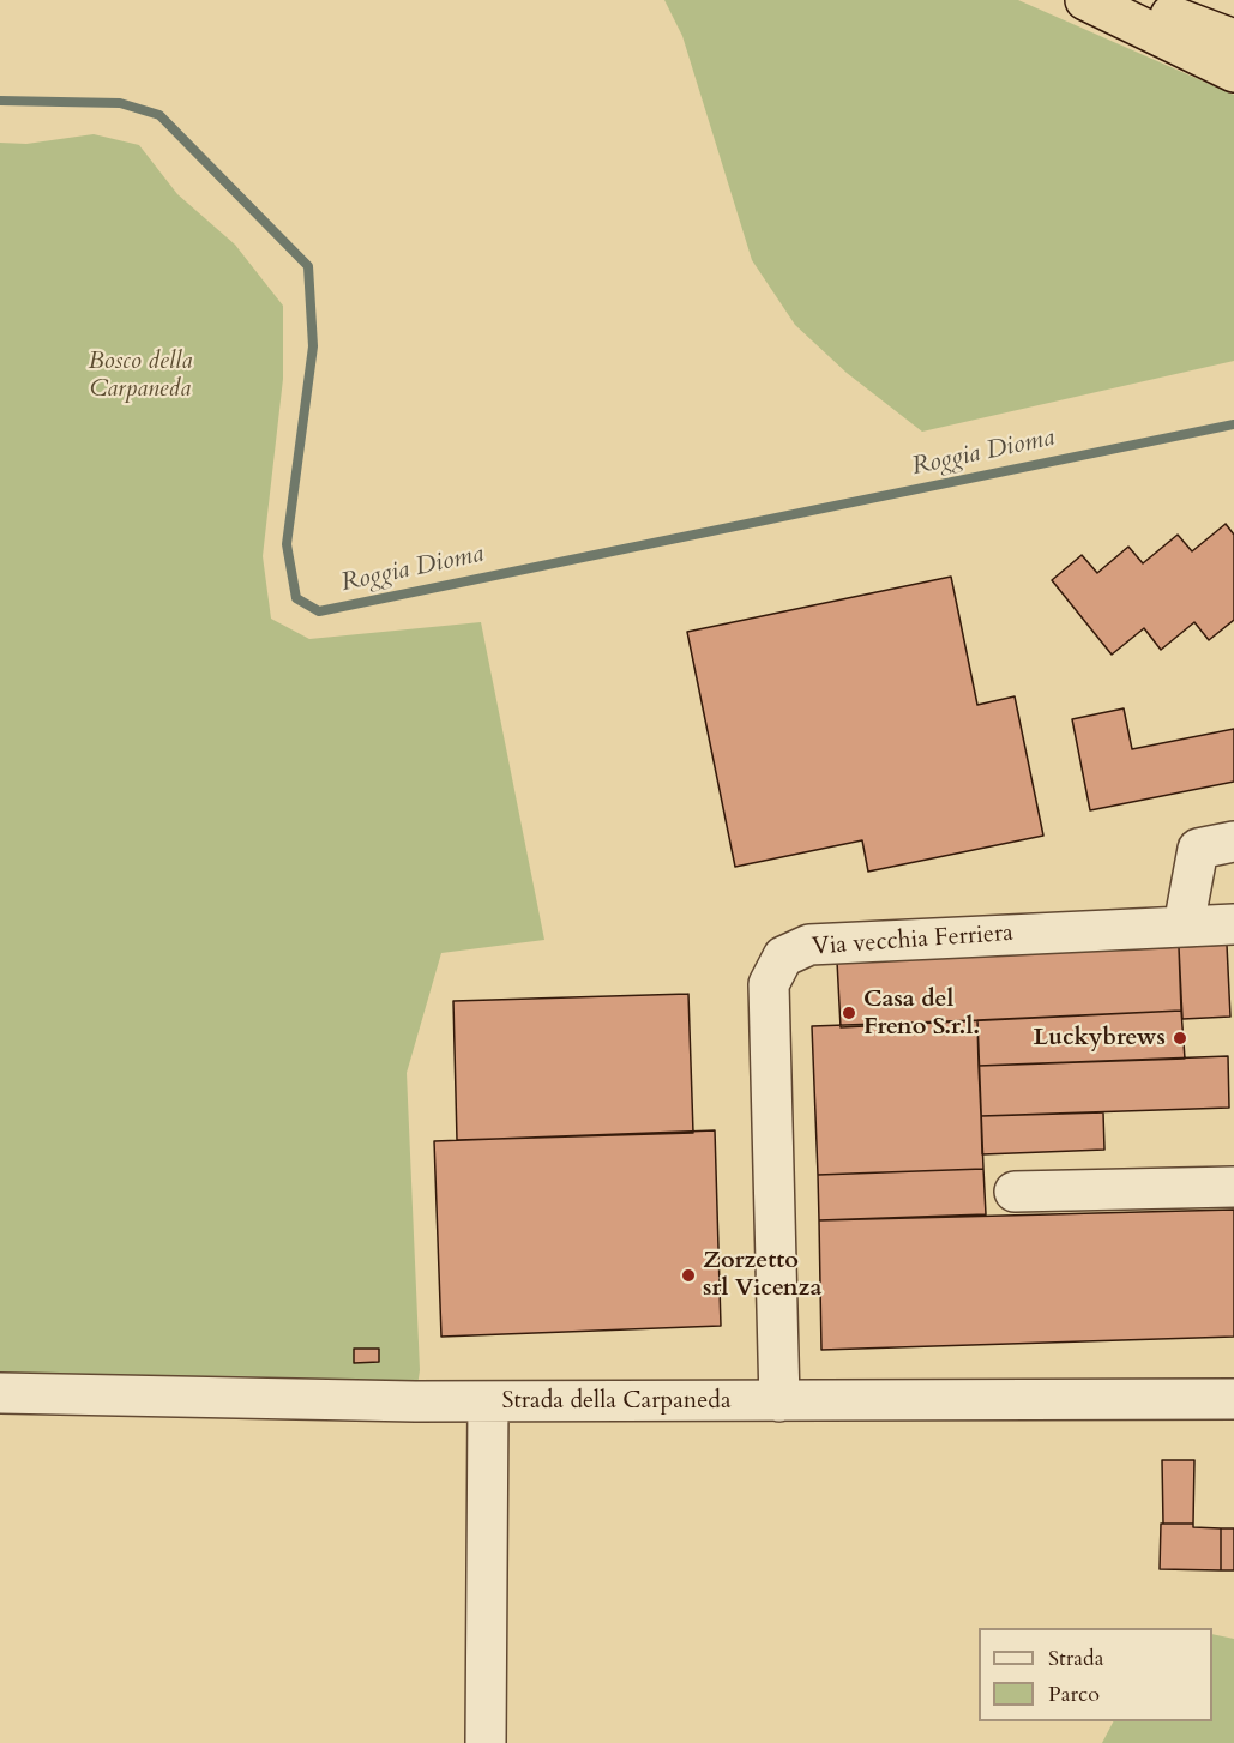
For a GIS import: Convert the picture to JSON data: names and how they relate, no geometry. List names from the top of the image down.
{
  "streets": {
    "street": ["Via vecchia Ferriera", "Strada della Carpaneda"]
  },
  "crossings": [
    ["Via vecchia Ferriera", "Strada della Carpaneda"]
  ],
  "water": ["Roggia Dioma"],
  "parks": ["Bosco della Carpaneda"],
  "places": ["Casa del Freno S.r.l.", "Luckybrews", "Zorzetto srl Vicenza"],
  "legend": ["Strada", "Parco"]
}
